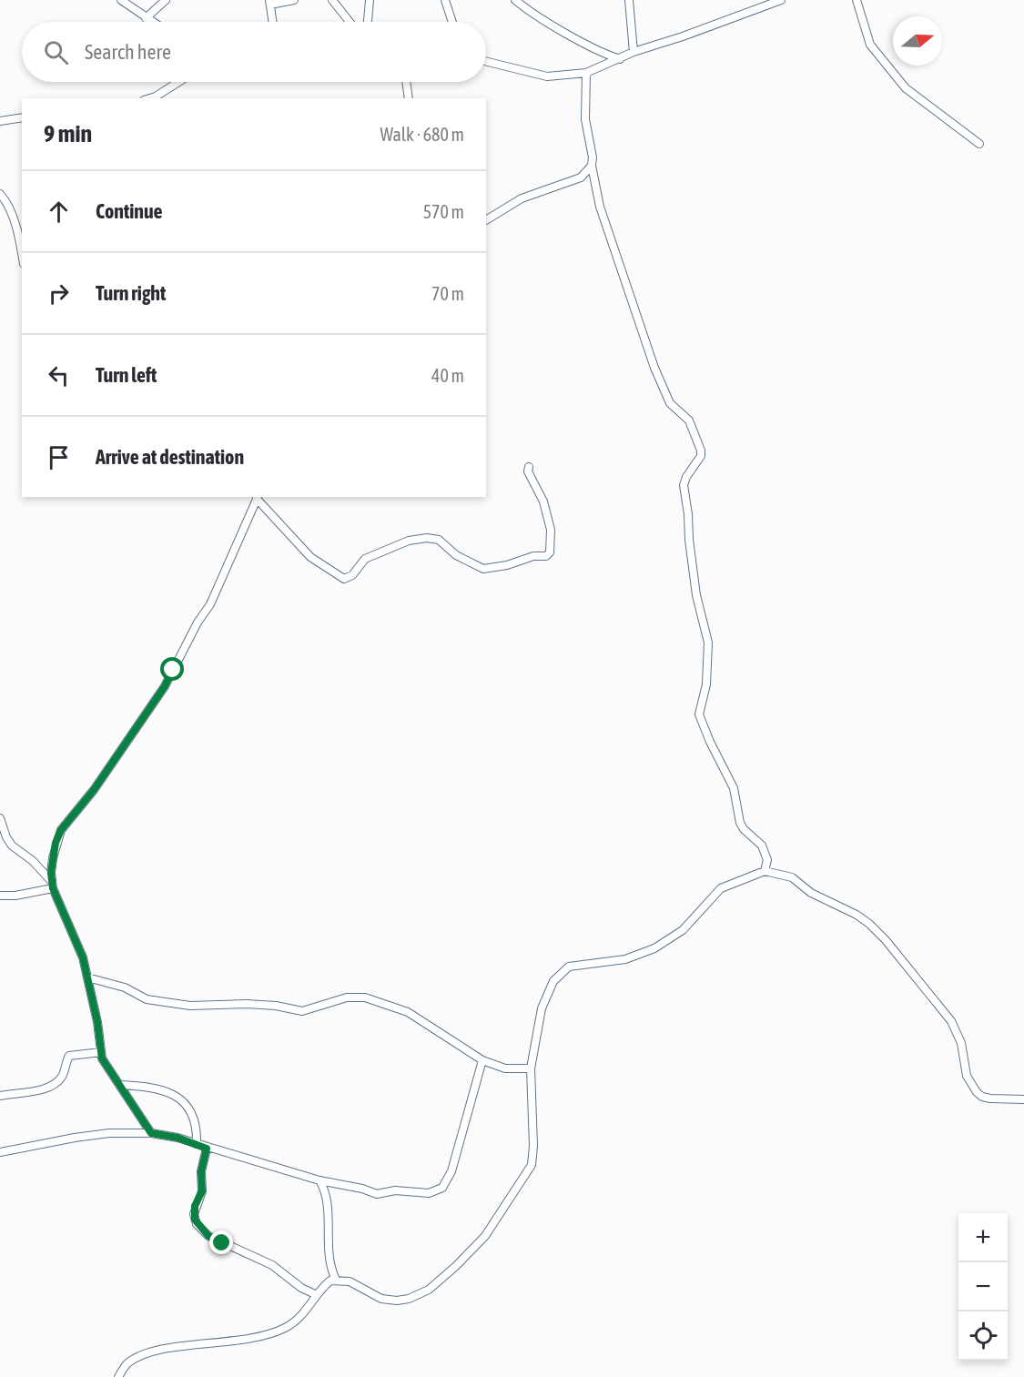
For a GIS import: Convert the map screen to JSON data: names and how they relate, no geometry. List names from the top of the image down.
{
  "north": "right",
  "page": {
    "search": "Search here",
    "heading": ["9 min", "Walk · 680 m"],
    "list": [
      ["Continue", "570 m"],
      ["Turn right", "70 m"],
      ["Turn left", "40 m"],
      "Arrive at destination"
    ],
    "map_buttons": ["+", "−"]
  }
}
